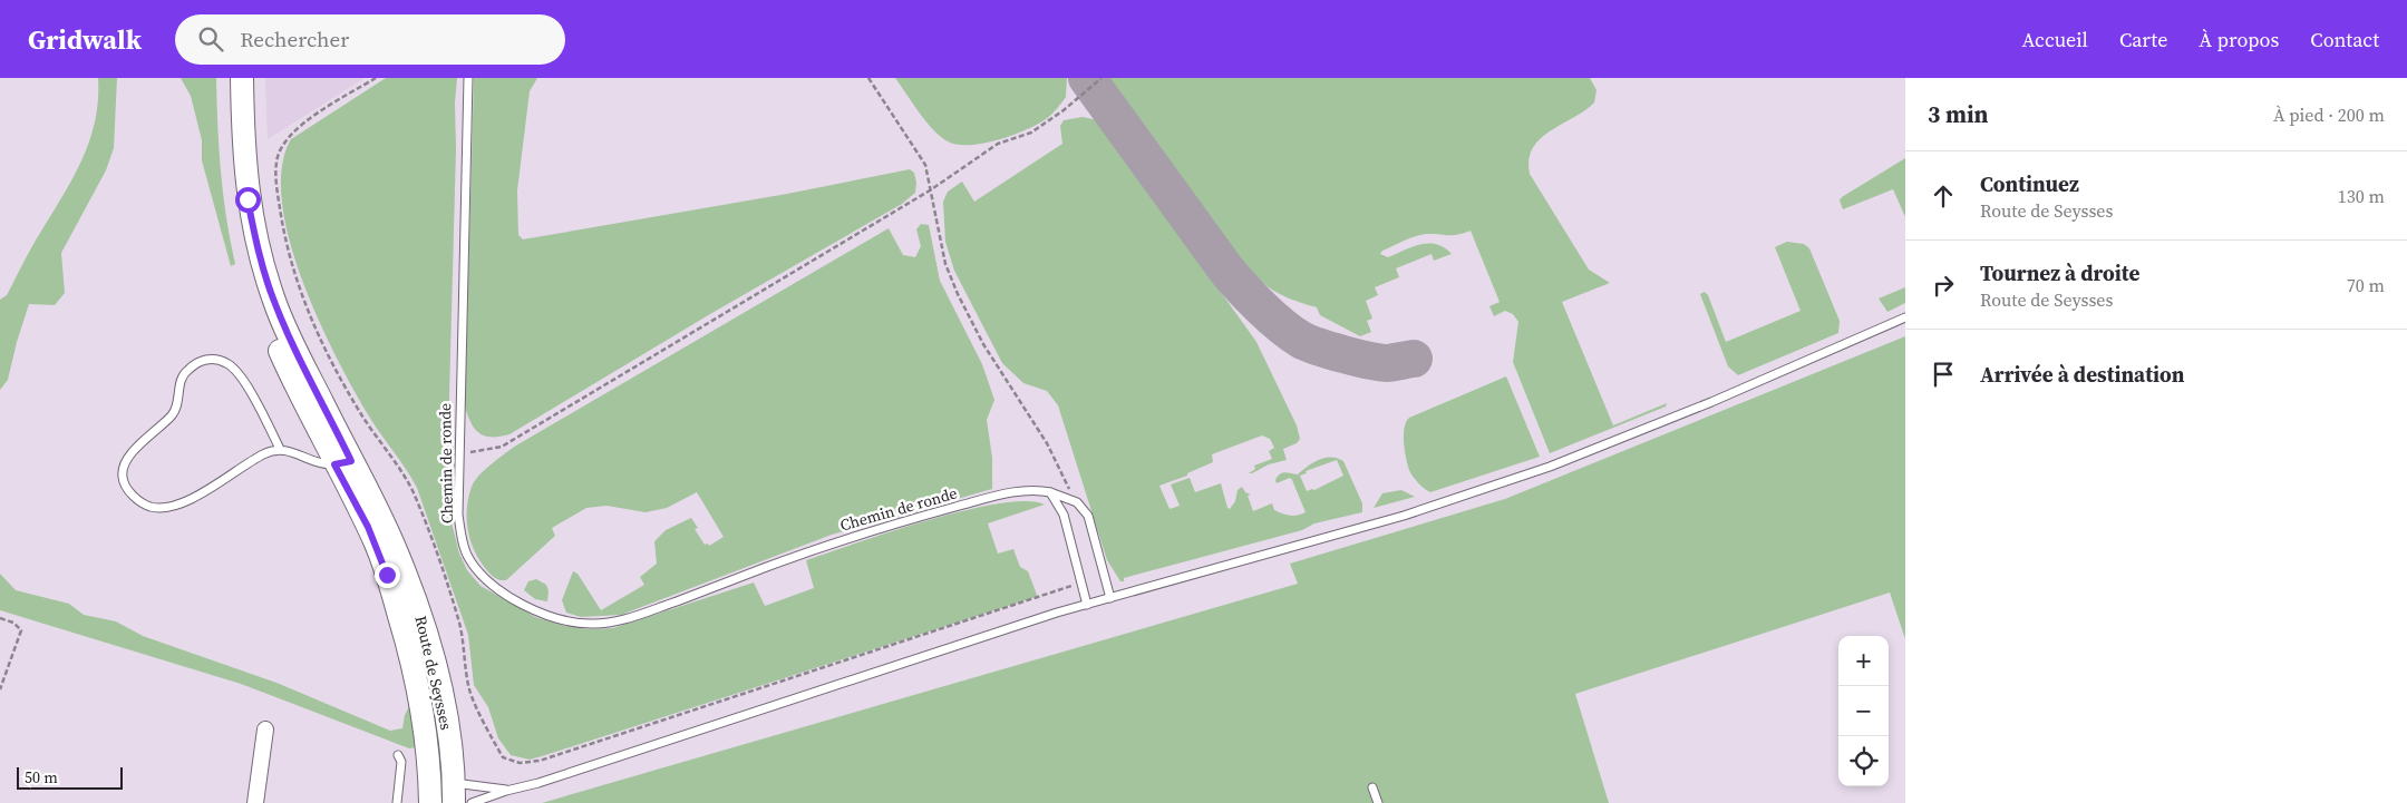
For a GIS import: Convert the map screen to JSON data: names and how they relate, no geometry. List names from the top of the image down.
{
  "streets": {
    "main road": ["Route de Seysses"],
    "lane": ["Chemin de ronde"]
  },
  "scale_bar": "50 m",
  "page": {
    "header": "Gridwalk",
    "search": "Rechercher",
    "nav": [
      "Accueil",
      "Carte",
      "À propos",
      "Contact"
    ],
    "heading": ["3 min", "À pied · 200 m"],
    "list": [
      ["Continuez", "Route de Seysses", "130 m"],
      ["Tournez à droite", "Route de Seysses", "70 m"],
      "Arrivée à destination"
    ],
    "map_buttons": ["+", "−"],
    "scale": "50 m"
  }
}
